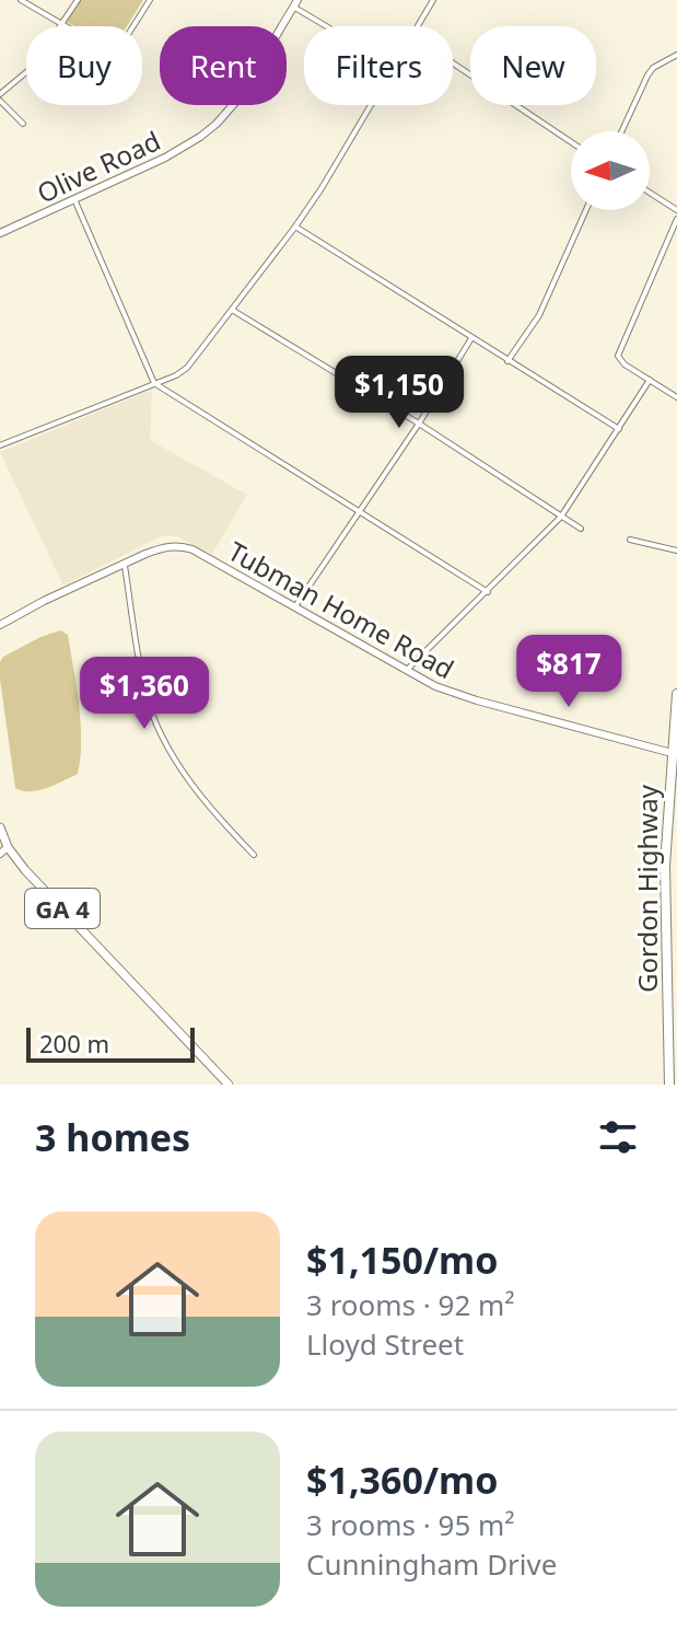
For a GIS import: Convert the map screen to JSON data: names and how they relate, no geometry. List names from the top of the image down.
{
  "streets": {
    "highway": ["Gordon Highway"],
    "main road": ["GA 4"],
    "street": ["Olive Road", "Tubman Home Road"]
  },
  "crossings": [
    ["Tubman Home Road", "Gordon Highway"]
  ],
  "scale_bar": "200 m",
  "north": "left",
  "page": {
    "chip": [
      "Buy",
      "Rent",
      "Filters",
      "New"
    ],
    "price": ["$1,150", "$817", "$1,360"],
    "scale": "200 m",
    "heading": "3 homes",
    "list": [
      {
        "name": "$1,150/mo",
        "note": "3 rooms · 92 m² · Lloyd Street"
      },
      {
        "name": "$1,360/mo",
        "note": "3 rooms · 95 m² · Cunningham Drive"
      }
    ]
  }
}
